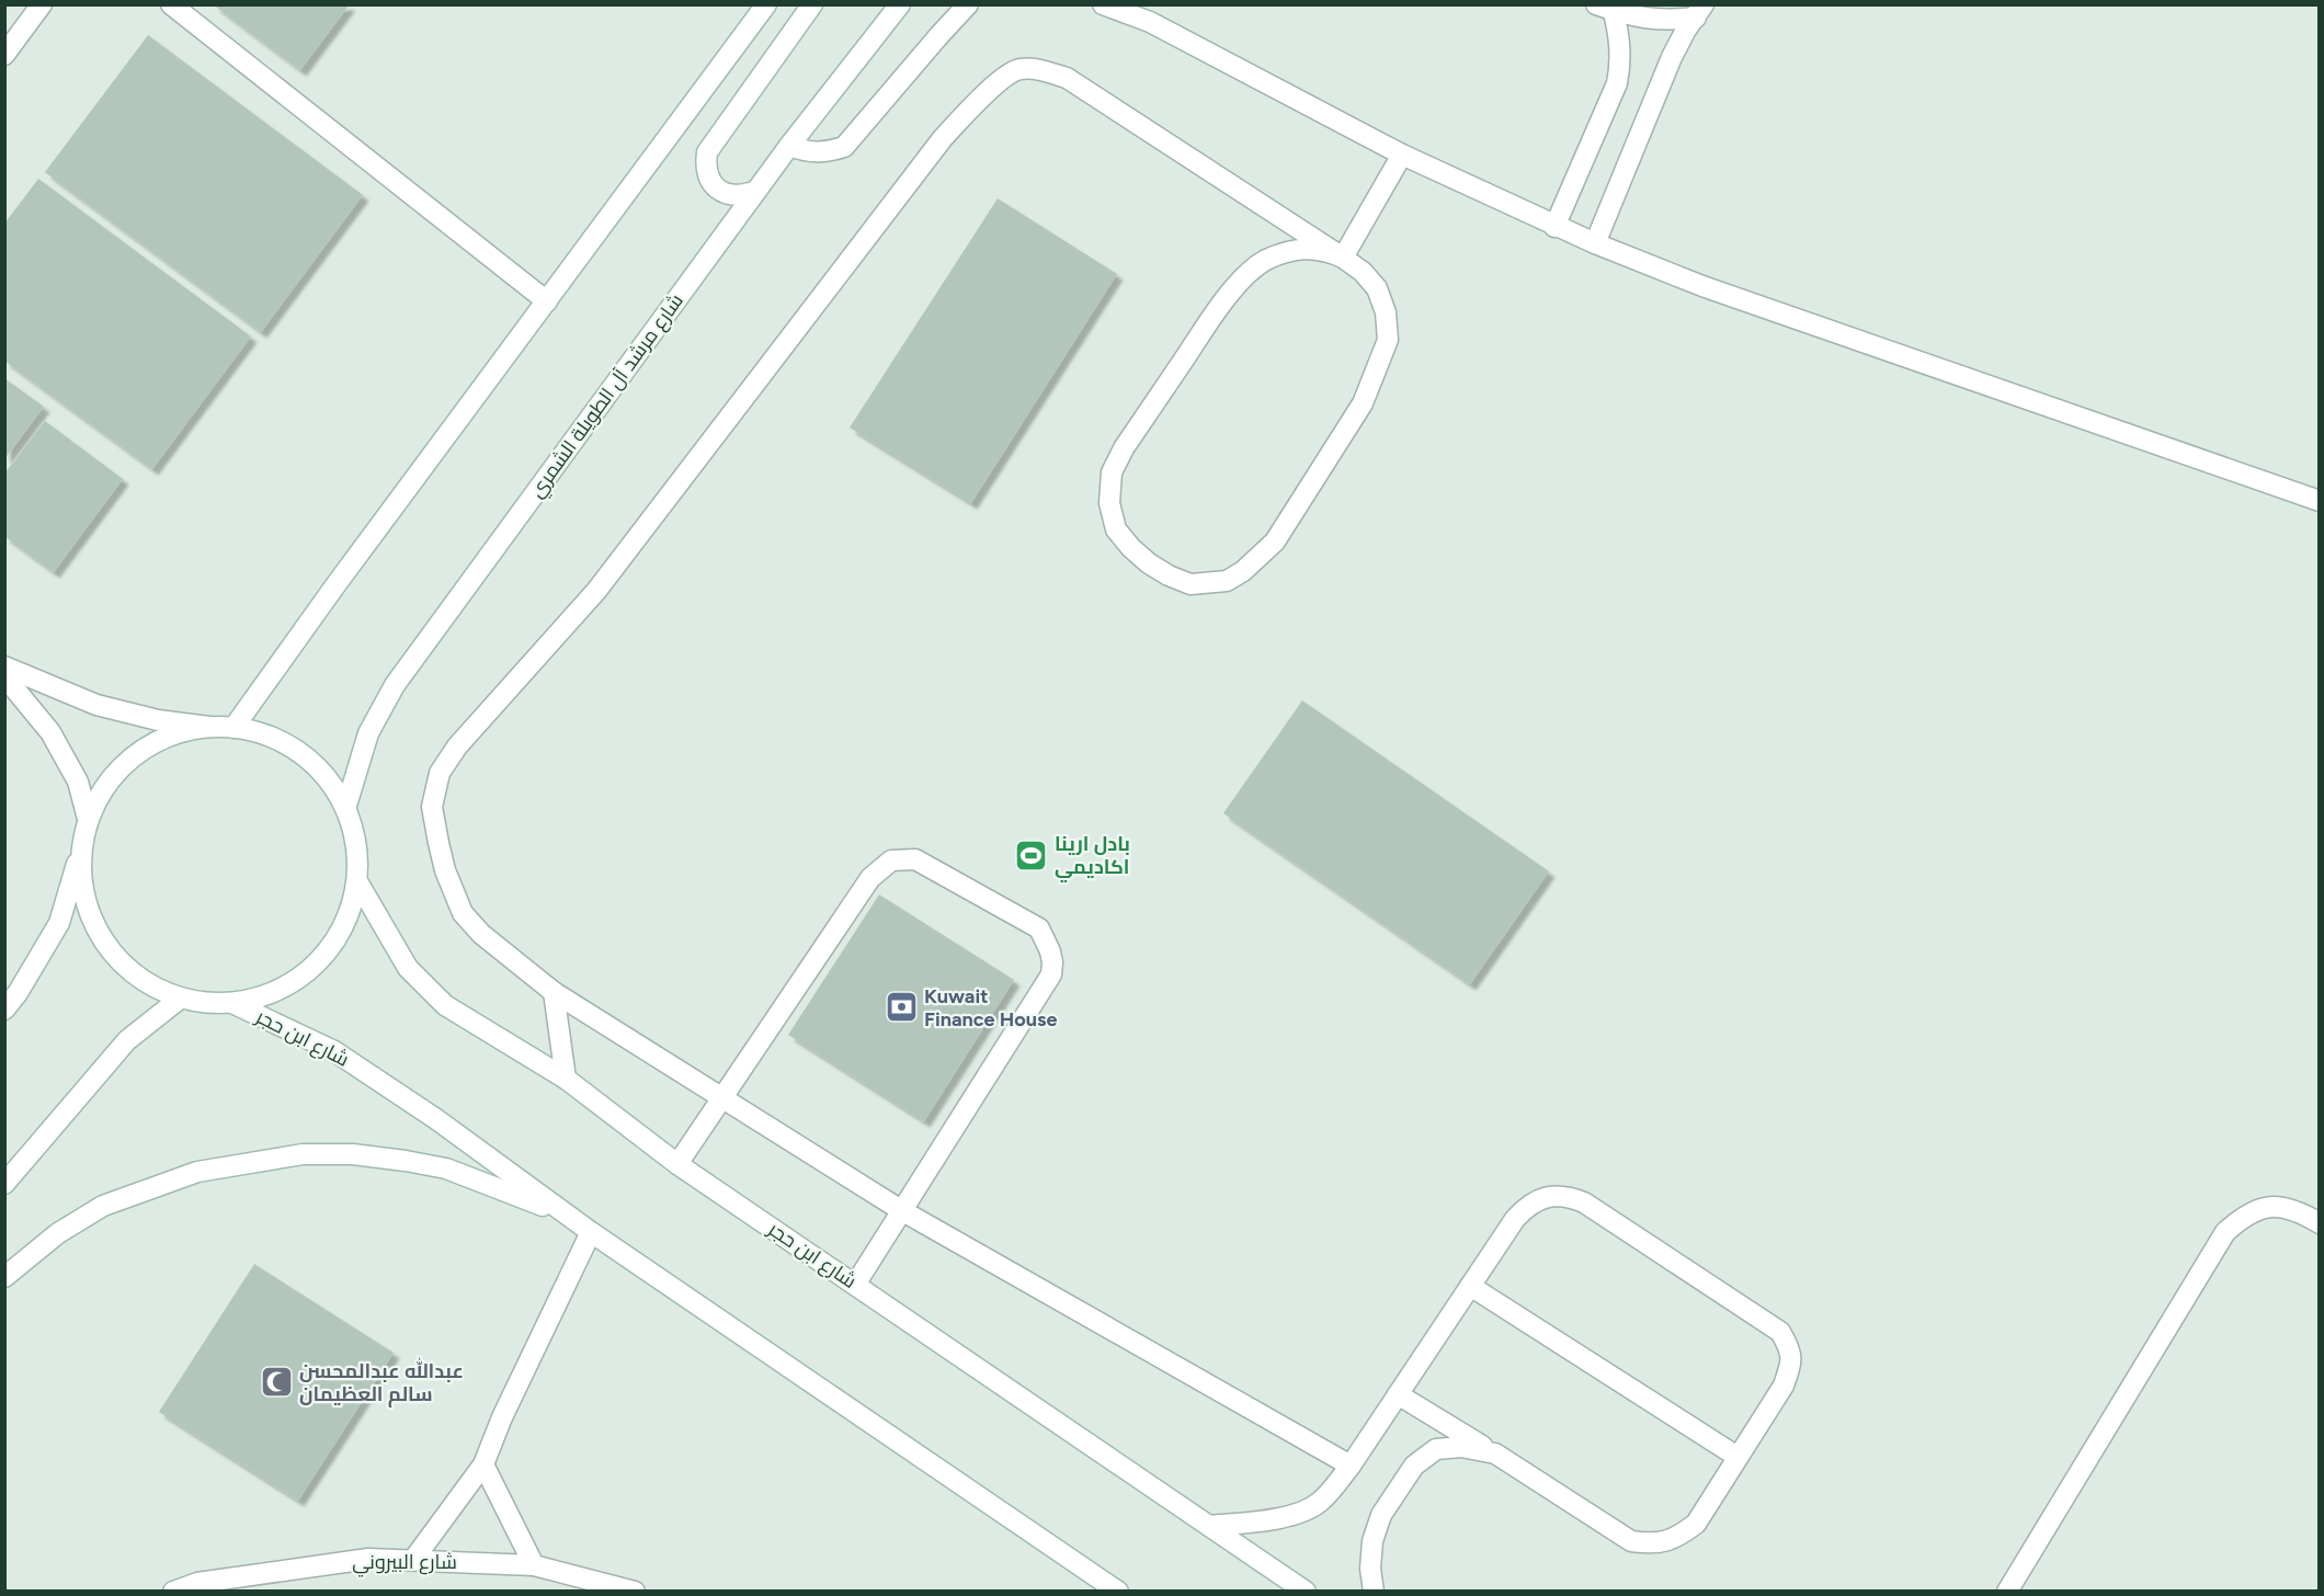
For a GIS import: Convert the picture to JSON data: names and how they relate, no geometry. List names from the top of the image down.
{
  "streets": {
    "main road": ["شارع مرشد آل الطويلة الشمري", "شارع ابن حجر", "شارع البيروني"]
  },
  "places": {
    "sports": ["بادل ارينا اكاديمي"],
    "bank": ["Kuwait Finance House"],
    "mosque": ["عبدالله عبدالمحسن سالم العظيمان"]
  }
}
